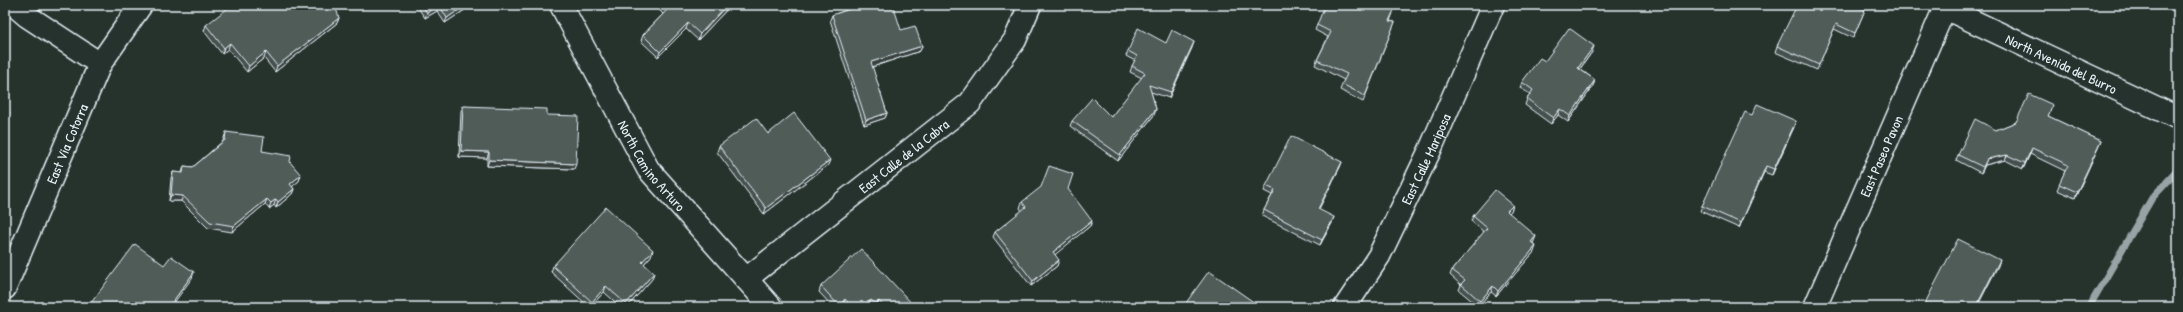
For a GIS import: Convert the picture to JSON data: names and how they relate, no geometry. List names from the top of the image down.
{
  "streets": {
    "street": [
      "North Avenida del Burro",
      "East Via Cotorra",
      "East Calle de la Cabra",
      "East Paseo Pavon",
      "East Calle Mariposa",
      "North Camino Arturo"
    ]
  },
  "crossings": [
    ["North Avenida del Burro", "East Paseo Pavon"],
    ["East Calle de la Cabra", "North Camino Arturo"]
  ]
}
